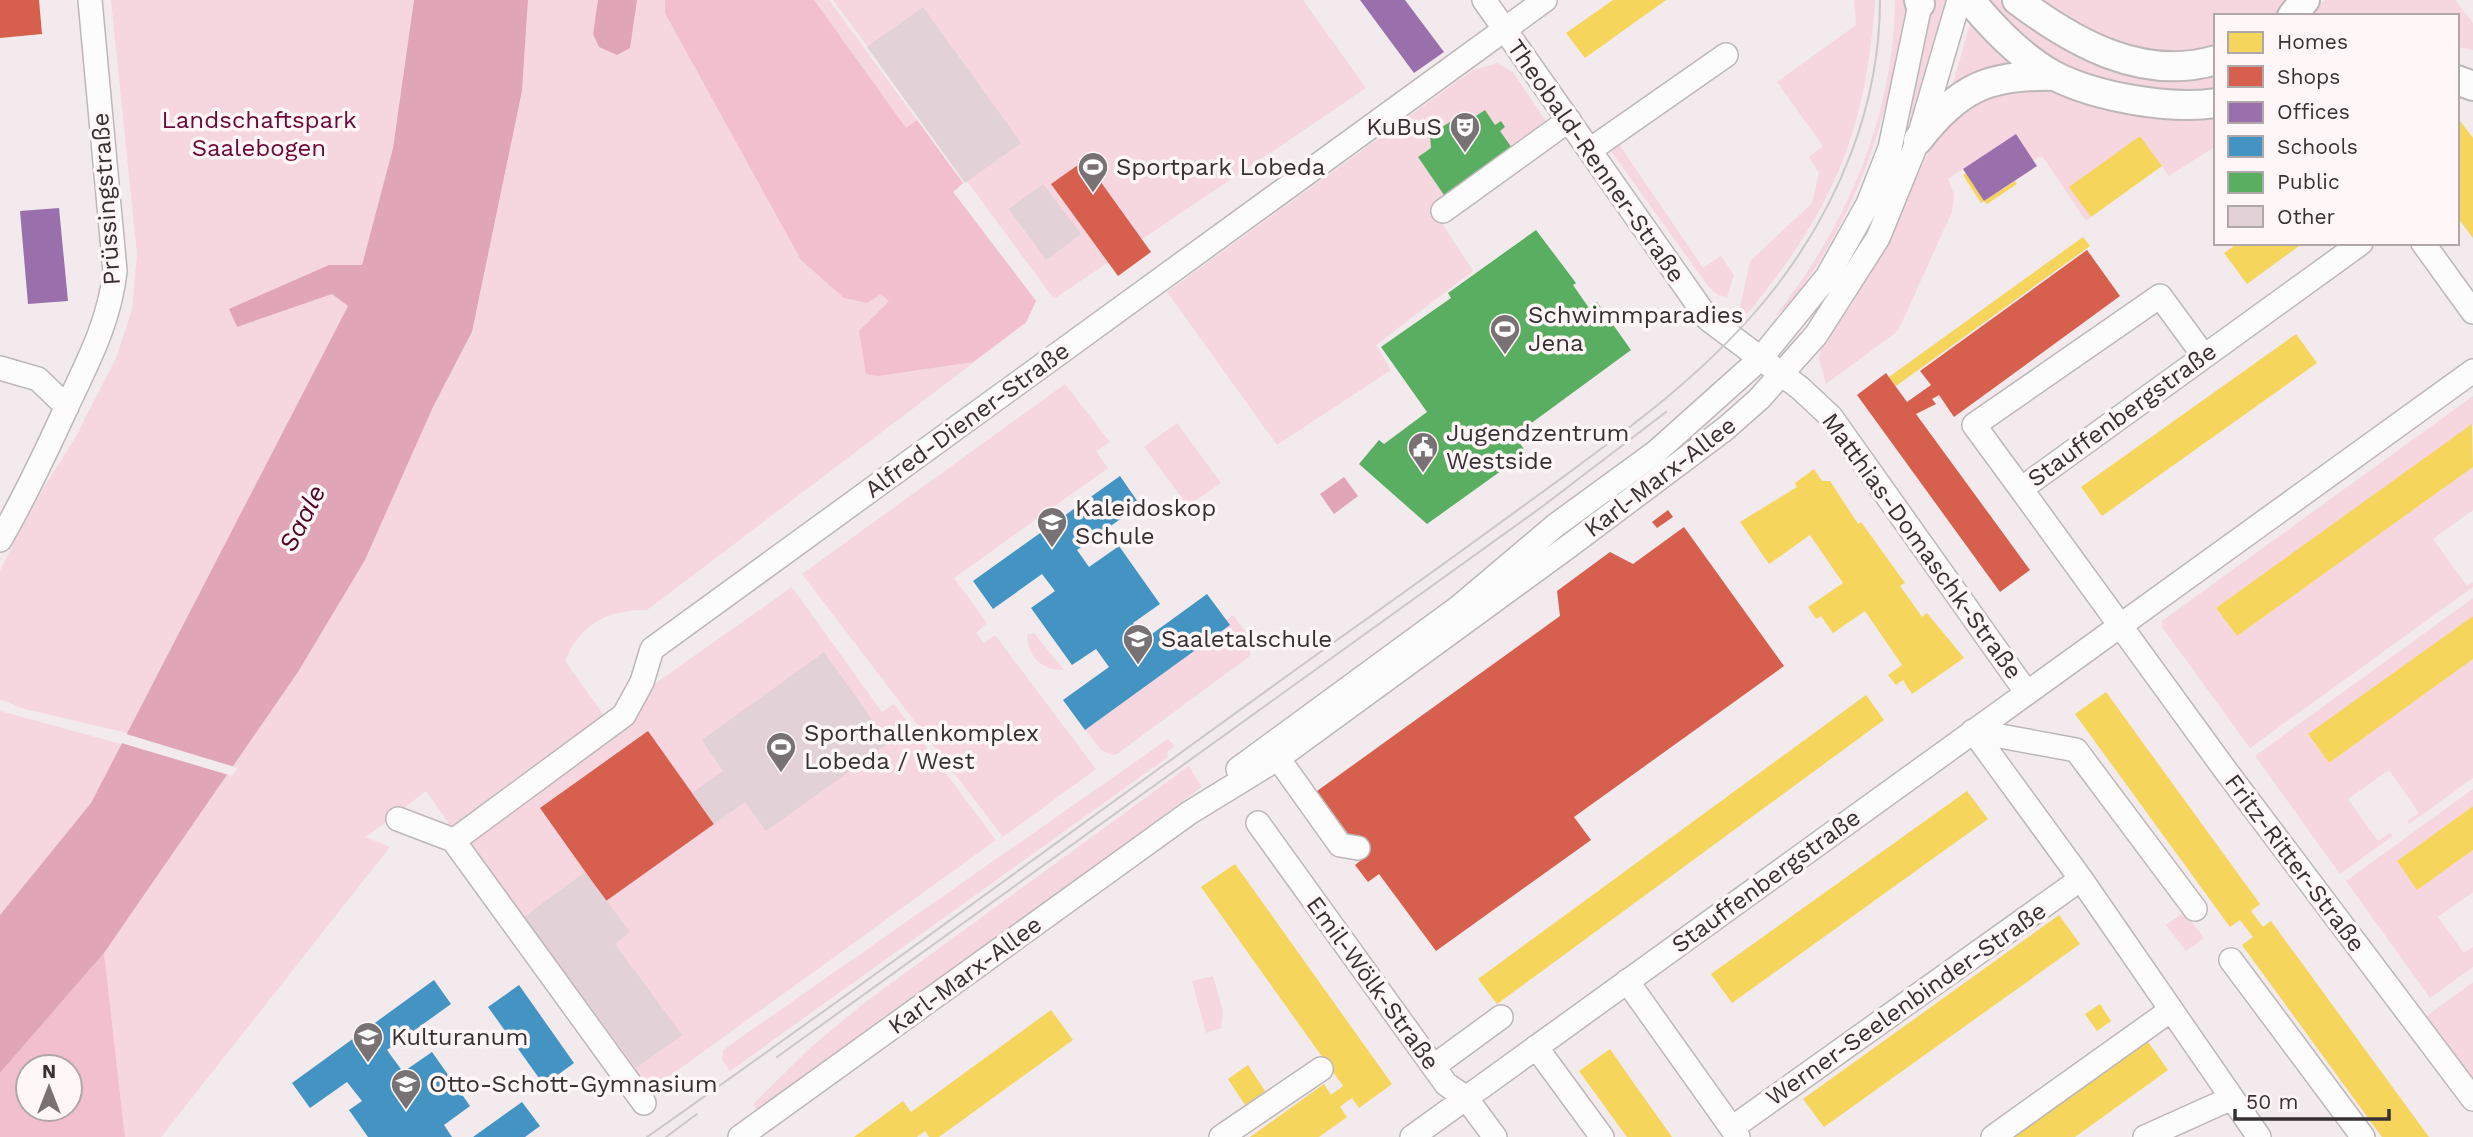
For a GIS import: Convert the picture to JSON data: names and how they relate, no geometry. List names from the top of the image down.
{
  "streets": {
    "street": [
      "Theobald-Renner-Straße",
      "Prüssingstraße",
      "Stauffenbergstraße",
      "Alfred-Diener-Straße",
      "Karl-Marx-Allee",
      "Matthias-Domaschk-Straße",
      "Fritz-Ritter-Straße",
      "Emil-Wölk-Straße",
      "Werner-Seelenbinder-Straße"
    ]
  },
  "crossings": [
    ["Theobald-Renner-Straße", "Alfred-Diener-Straße"],
    ["Theobald-Renner-Straße", "Karl-Marx-Allee"],
    ["Theobald-Renner-Straße", "Matthias-Domaschk-Straße"],
    ["Stauffenbergstraße", "Matthias-Domaschk-Straße"],
    ["Stauffenbergstraße", "Fritz-Ritter-Straße"],
    ["Stauffenbergstraße", "Emil-Wölk-Straße"],
    ["Stauffenbergstraße", "Werner-Seelenbinder-Straße"],
    ["Karl-Marx-Allee", "Matthias-Domaschk-Straße"]
  ],
  "water": ["Saale"],
  "parks": ["Landschaftspark Saalebogen"],
  "places": {
    "theatre": ["KuBuS"],
    "sports": ["Sportpark Lobeda", "Schwimmparadies Jena", "Sporthallenkomplex Lobeda / West"],
    "public building": ["Jugendzentrum Westside"],
    "school or university": [
      "Kaleidoskop Schule",
      "Saaletalschule",
      "Kulturanum",
      "Otto-Schott-Gymnasium"
    ]
  },
  "legend": [
    "Homes",
    "Shops",
    "Offices",
    "Schools",
    "Public",
    "Other"
  ],
  "scale_bar": "50 m",
  "north": "top"
}
